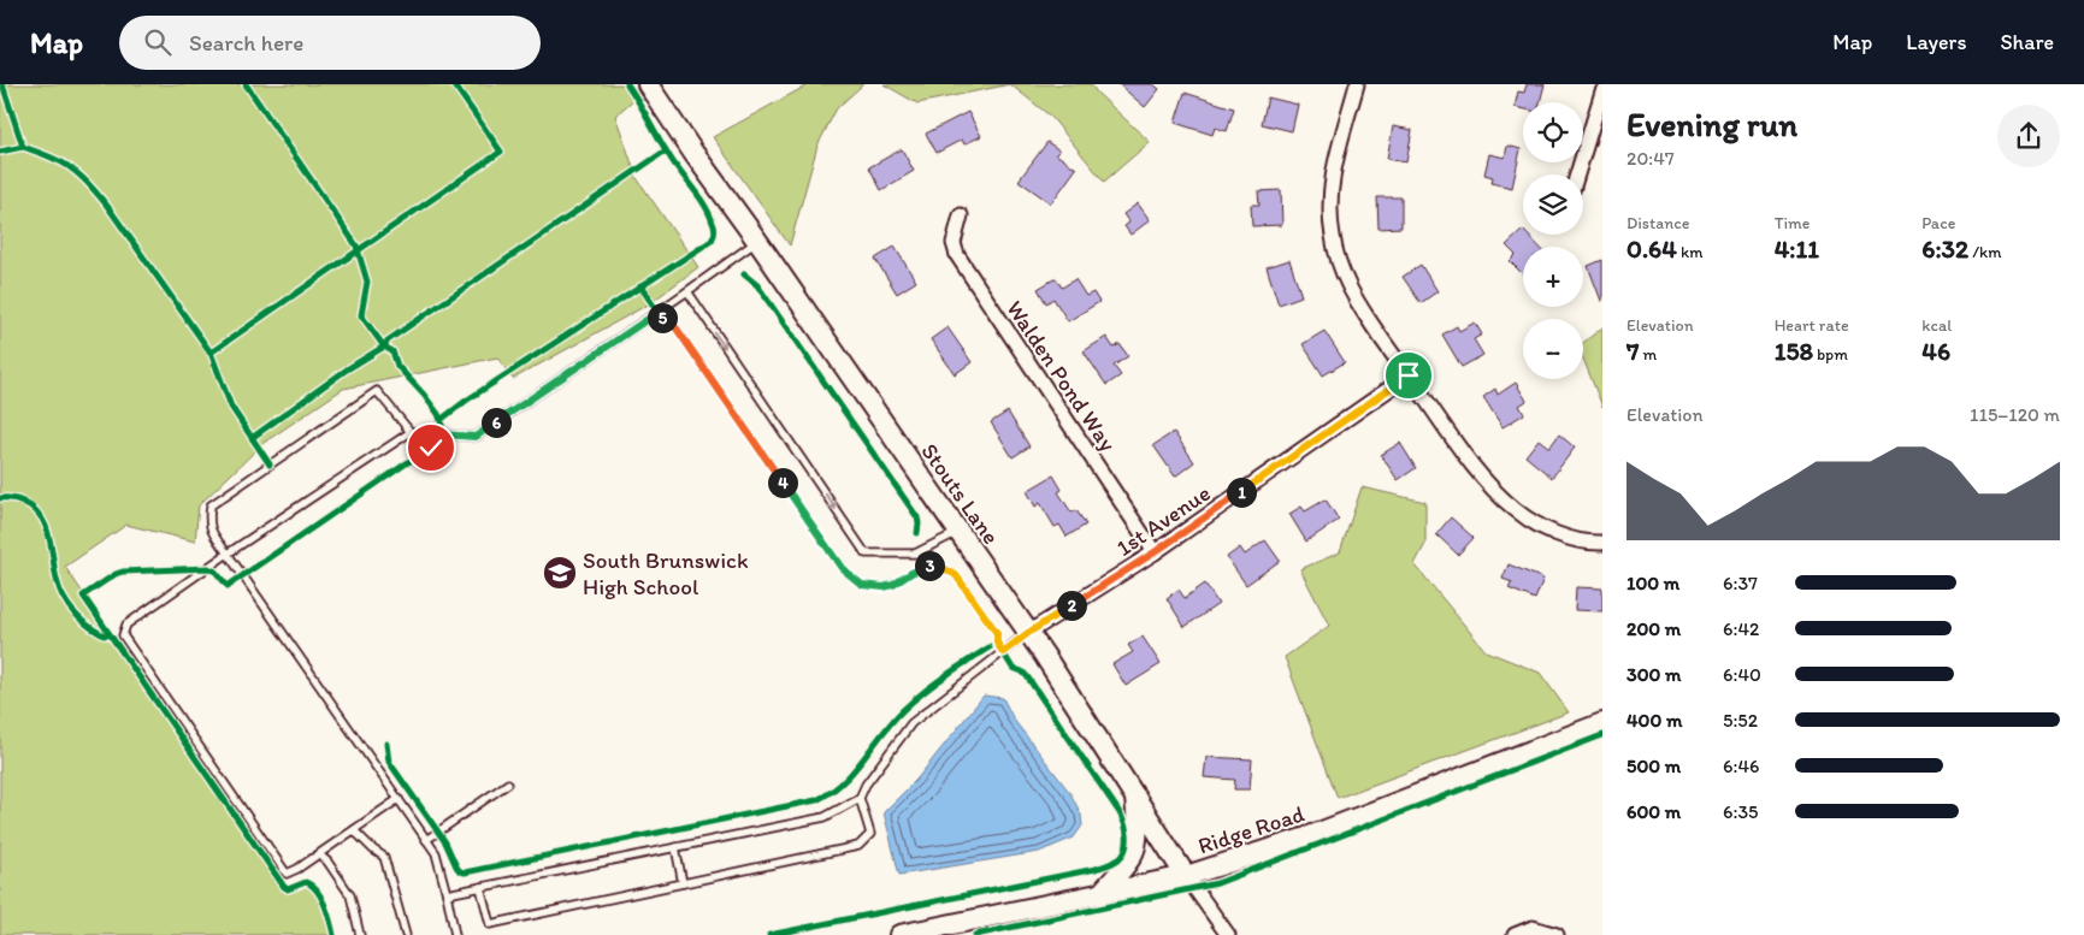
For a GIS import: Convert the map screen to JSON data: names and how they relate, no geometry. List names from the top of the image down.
{
  "streets": {
    "street": [
      "Walden Pond Way",
      "Stouts Lane",
      "1st Avenue",
      "Ridge Road"
    ]
  },
  "crossings": [
    ["Walden Pond Way", "1st Avenue"],
    ["Stouts Lane", "1st Avenue"],
    ["Stouts Lane", "Ridge Road"]
  ],
  "places": {
    "school or university": ["South Brunswick High School"]
  },
  "page": {
    "header": "Map",
    "search": "Search here",
    "nav": ["Map", "Layers", "Share"],
    "heading": ["Evening run", "20:47"],
    "map_buttons": ["+", "−"],
    "stats": [
      ["Distance", "0.64 km"],
      ["Time", "4:11"],
      ["Pace", "6:32 /km"],
      ["Elevation", "7 m"],
      ["Heart rate", "158 bpm"],
      ["kcal", "46"]
    ],
    "pins": [
      "5",
      "6",
      "4",
      "1",
      "3",
      "2"
    ],
    "chart": ["Elevation", "115–120 m"],
    "list": [
      {
        "name": "100 m",
        "note": "6:37"
      },
      {
        "name": "200 m",
        "note": "6:42"
      },
      {
        "name": "300 m",
        "note": "6:40"
      },
      {
        "name": "400 m",
        "note": "5:52"
      },
      {
        "name": "500 m",
        "note": "6:46"
      },
      {
        "name": "600 m",
        "note": "6:35"
      }
    ]
  }
}
